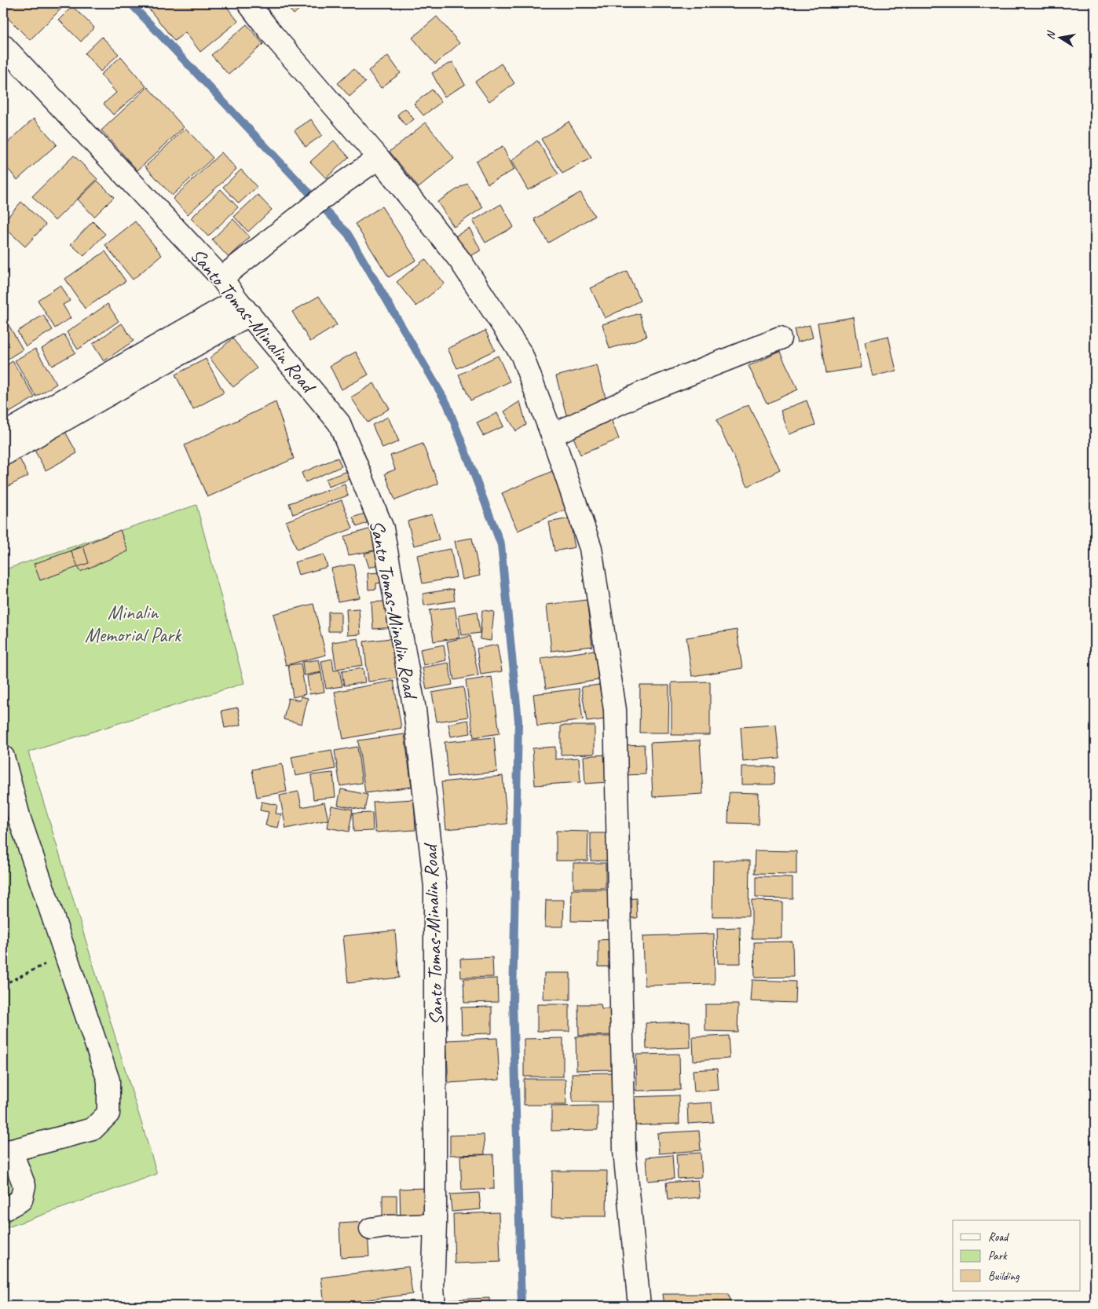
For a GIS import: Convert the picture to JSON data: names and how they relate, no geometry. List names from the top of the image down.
{
  "streets": {
    "street": ["Santo Tomas-Minalin Road"]
  },
  "parks": ["Minalin Memorial Park"],
  "legend": ["Road", "Park", "Building"],
  "north": "left"
}
